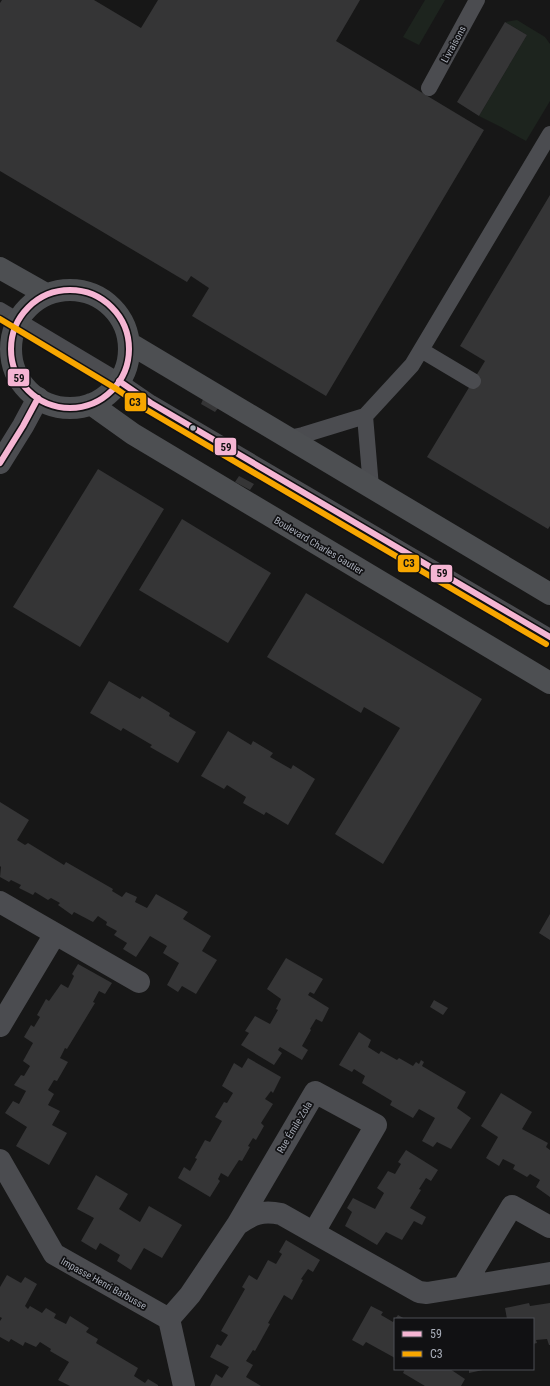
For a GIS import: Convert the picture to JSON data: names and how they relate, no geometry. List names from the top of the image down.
{
  "streets": {
    "main road": ["Boulevard Charles Gautier"],
    "street": ["Rue Émile Zola", "Impasse Henri Barbusse"],
    "lane": ["Livraisons"]
  },
  "crossings": [
    ["Rue Émile Zola", "Impasse Henri Barbusse"]
  ],
  "lines": ["transit line 59", "transit line C3"],
  "legend": ["59", "C3"]
}
